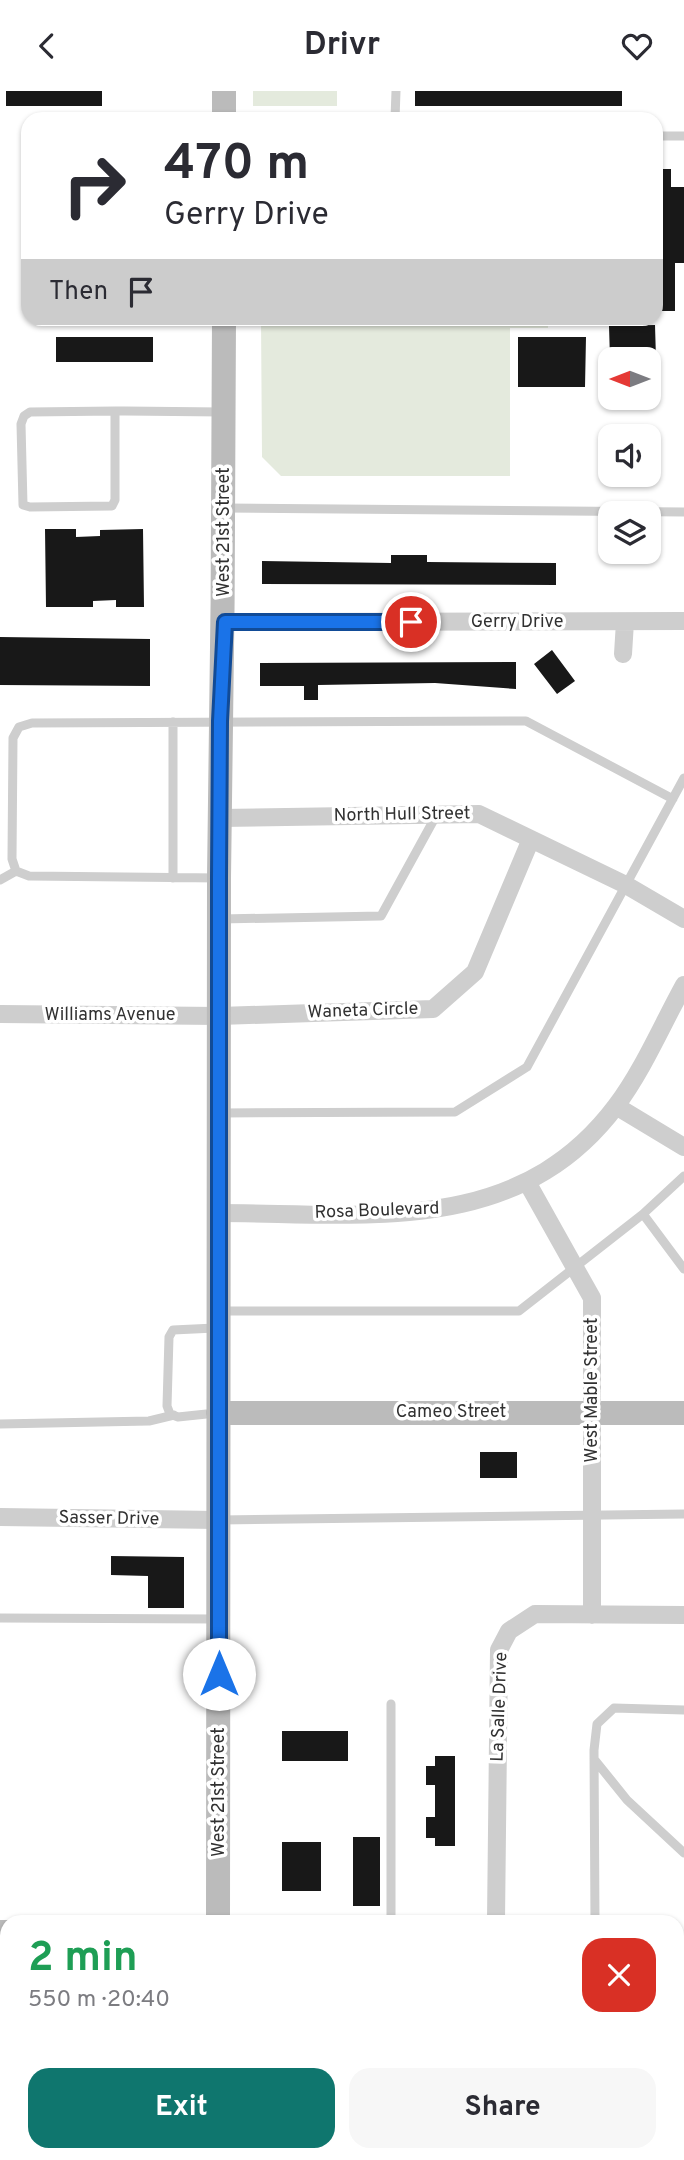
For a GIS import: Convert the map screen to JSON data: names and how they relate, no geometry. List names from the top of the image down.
{
  "streets": {
    "main road": ["West 21st Street", "Cameo Street"],
    "street": [
      "Gerry Drive",
      "North Hull Street",
      "Waneta Circle",
      "Williams Avenue",
      "Rosa Boulevard",
      "West Mable Street",
      "Sasser Drive",
      "La Salle Drive"
    ]
  },
  "crossings": [
    ["West 21st Street", "Gerry Drive"],
    ["West 21st Street", "North Hull Street"],
    ["West 21st Street", "Waneta Circle"],
    ["West 21st Street", "Williams Avenue"],
    ["West 21st Street", "Rosa Boulevard"],
    ["West 21st Street", "Cameo Street"],
    ["West 21st Street", "Sasser Drive"],
    ["North Hull Street", "Waneta Circle"],
    ["Waneta Circle", "Williams Avenue"],
    ["Rosa Boulevard", "West Mable Street"],
    ["West Mable Street", "Cameo Street"],
    ["West Mable Street", "La Salle Drive"]
  ],
  "north": "left",
  "page": {
    "header": "Drivr",
    "turn": ["470 m", "Gerry Drive"],
    "then": "Then",
    "heading": ["2 min", "550 m · 20:40"],
    "buttons": ["Exit", "Share"]
  }
}
